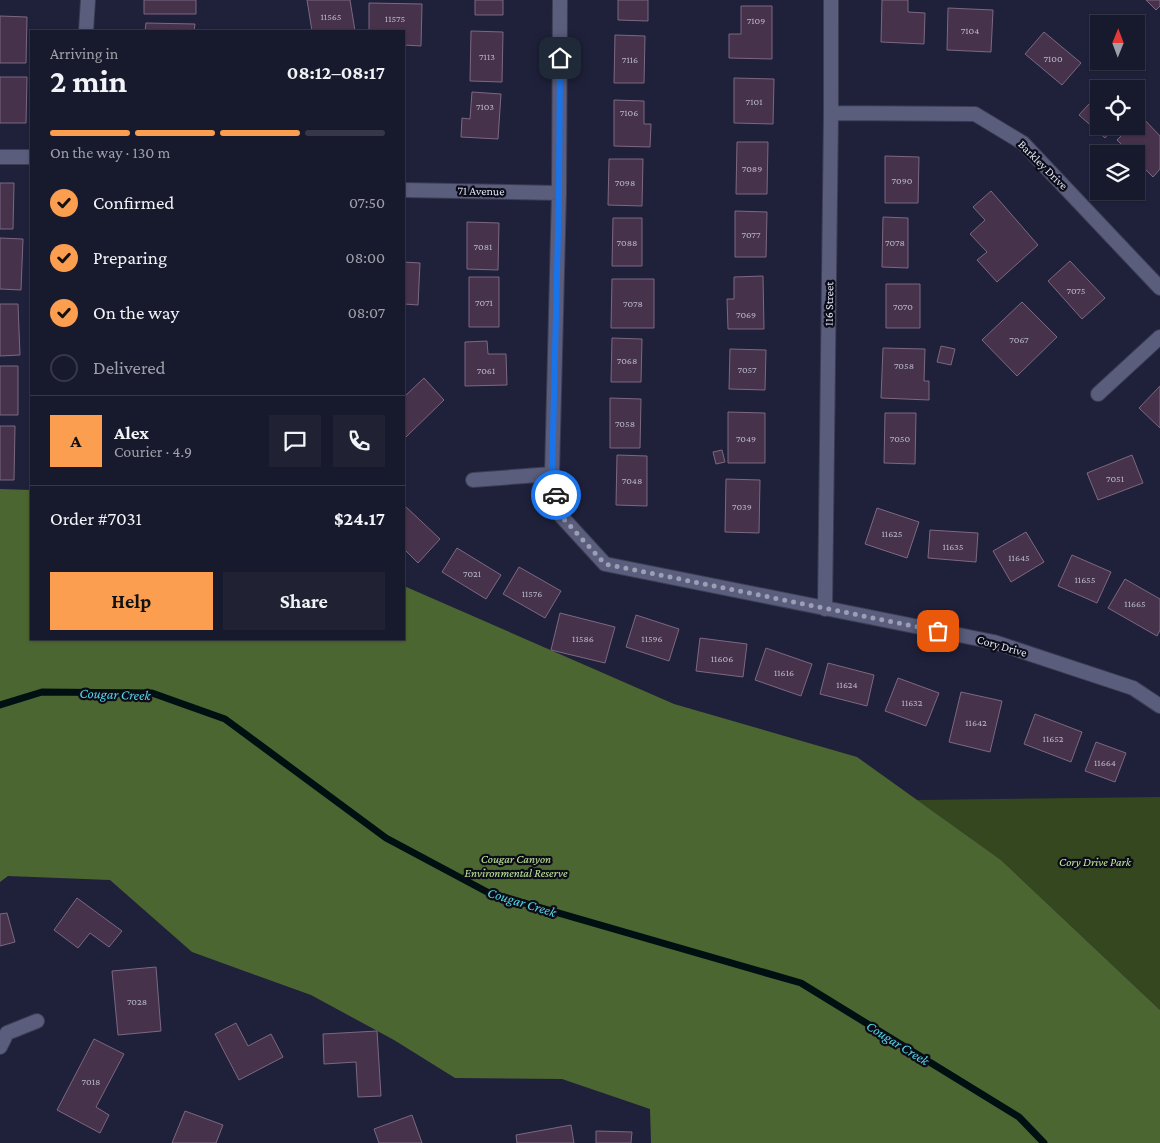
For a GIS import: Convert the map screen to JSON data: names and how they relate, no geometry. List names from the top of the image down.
{
  "streets": {
    "street": [
      "Barkley Drive",
      "71 Avenue",
      "116 Street",
      "Cory Drive"
    ]
  },
  "crossings": [
    ["Barkley Drive", "116 Street"],
    ["116 Street", "Cory Drive"]
  ],
  "water": ["Cougar Creek"],
  "parks": ["Cougar Canyon Environmental Reserve", "Cory Drive Park"],
  "house_numbers": [
    "11565",
    "11575",
    "7109",
    "7104",
    "7113",
    "7100",
    "7116",
    "7101",
    "7103",
    "7106",
    "7089",
    "7090",
    "7098",
    "7077",
    "7088",
    "7078",
    "7081",
    "7075",
    "7071",
    "7078",
    "7070",
    "7069",
    "7067",
    "7068",
    "7058",
    "7057",
    "7061",
    "7058",
    "7049",
    "7050",
    "7051",
    "7048",
    "7039",
    "11625",
    "11635",
    "11645",
    "7021",
    "11655",
    "11576",
    "11665",
    "11586",
    "11596",
    "11606",
    "11616",
    "11624",
    "11632",
    "11642",
    "11652",
    "11664",
    "7028",
    "7018"
  ],
  "north": "top",
  "page": {
    "heading": ["2 min", "Arriving in", "08:12–08:17"],
    "panel": [
      "Alex",
      "Courier · 4.9",
      "Order #7031",
      "$24.17"
    ],
    "bar": "On the way · 130 m",
    "list": [
      ["Confirmed", "07:50"],
      ["Preparing", "08:00"],
      ["On the way", "08:07"],
      "Delivered"
    ],
    "round": "A",
    "buttons": ["Help", "Share"]
  }
}
